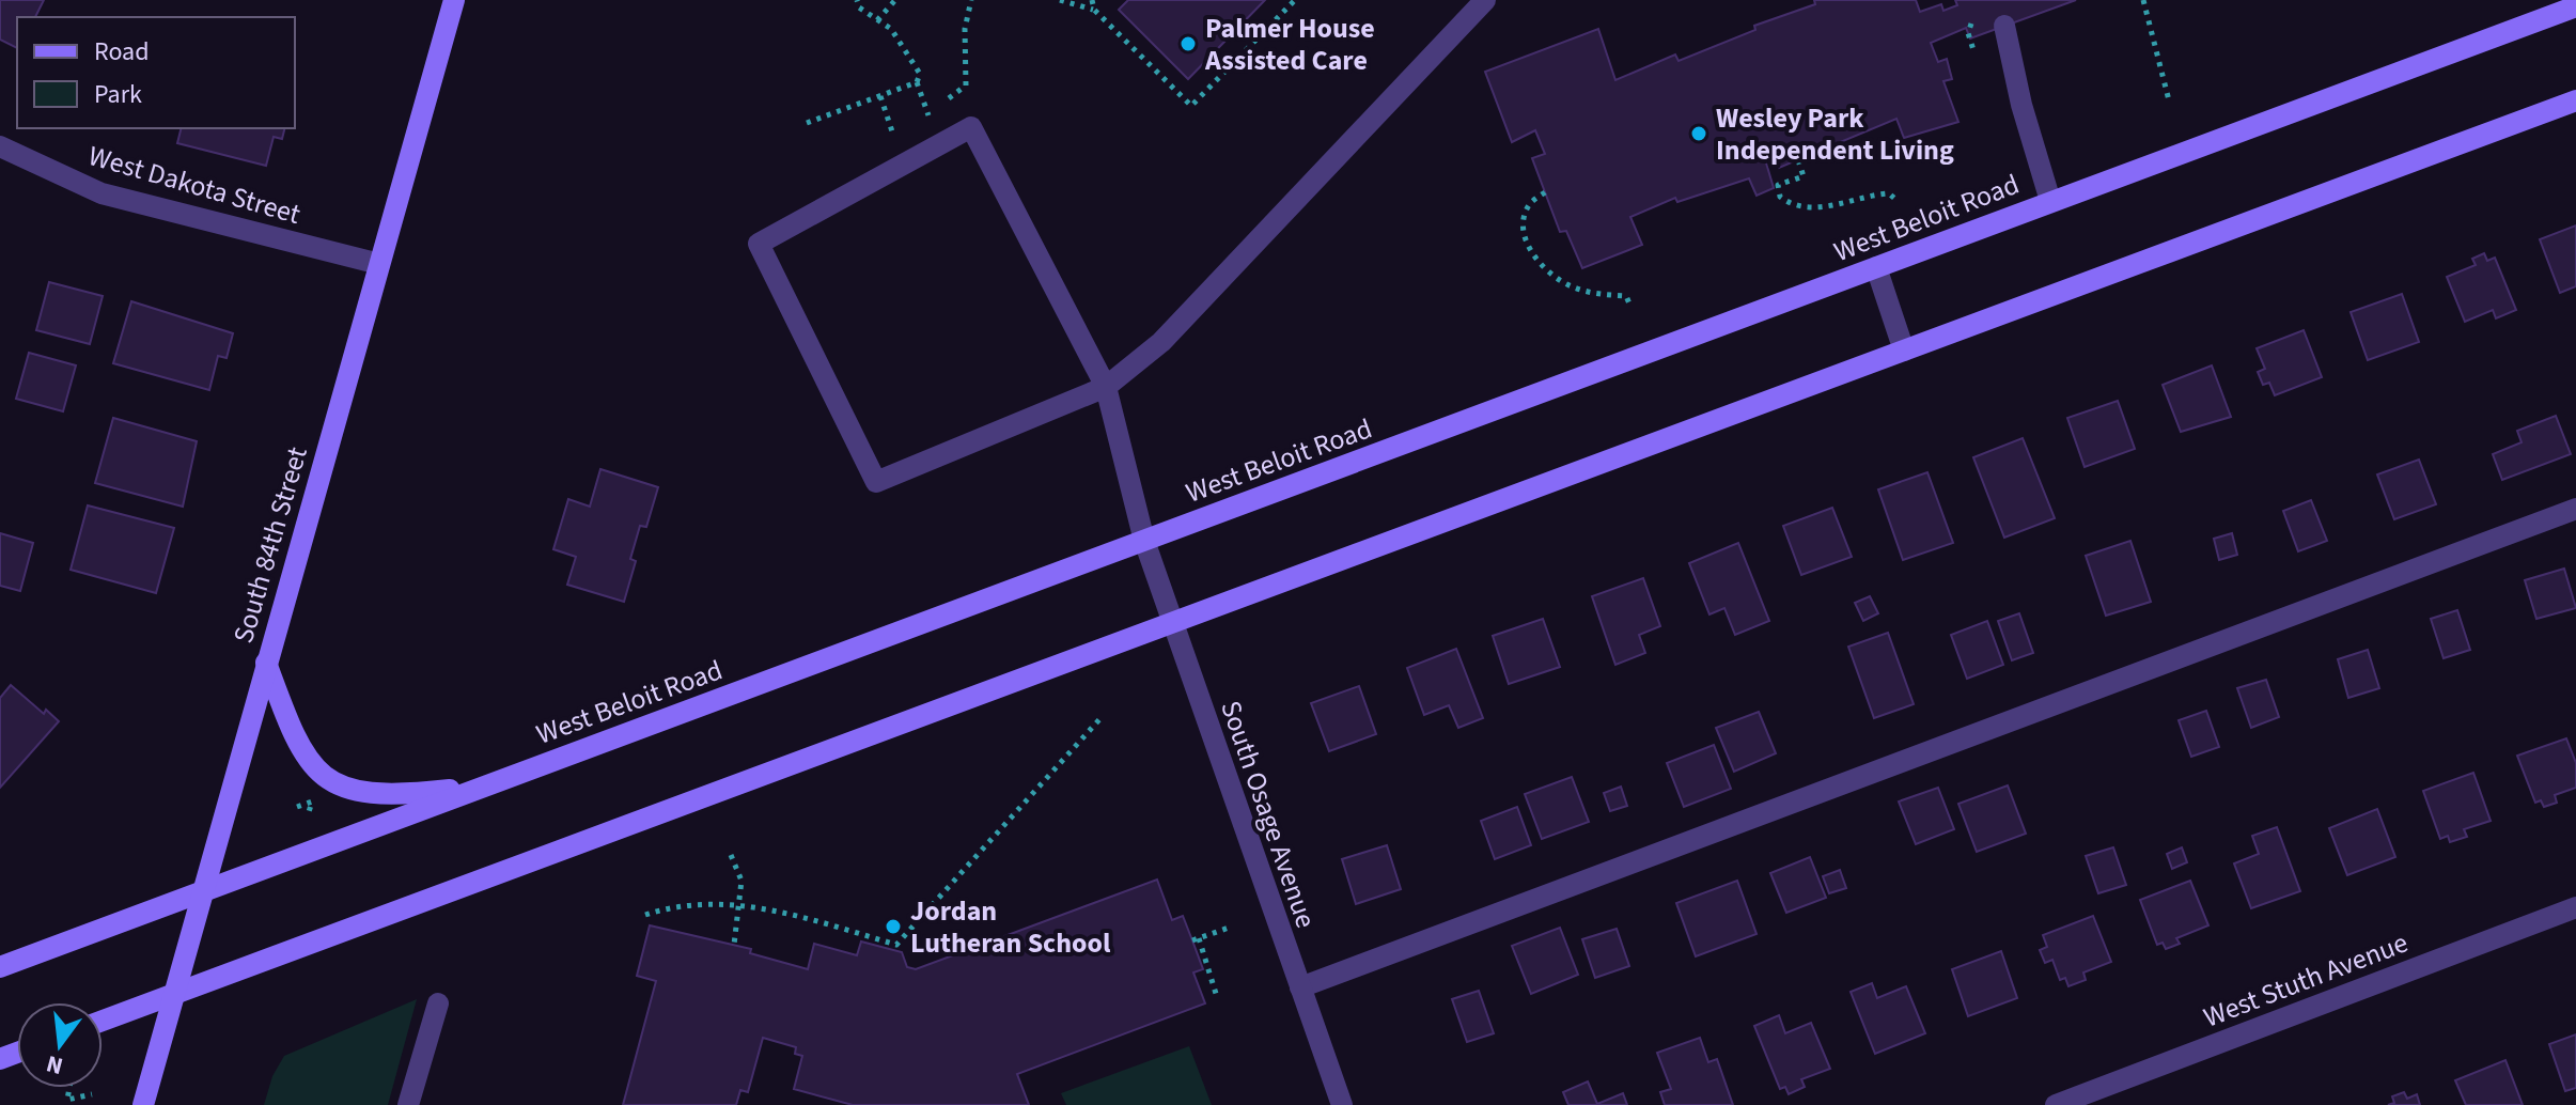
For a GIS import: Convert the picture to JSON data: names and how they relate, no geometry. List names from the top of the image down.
{
  "streets": {
    "main road": ["West Beloit Road", "South 84th Street"],
    "street": ["West Dakota Street", "South Osage Avenue", "West Stuth Avenue"]
  },
  "crossings": [
    ["West Dakota Street", "South 84th Street"],
    ["West Beloit Road", "South 84th Street"],
    ["West Beloit Road", "South Osage Avenue"]
  ],
  "places": ["Palmer House Assisted Care", "Wesley Park Independent Living", "Jordan Lutheran School"],
  "legend": ["Road", "Park"],
  "north": "bottom"
}
